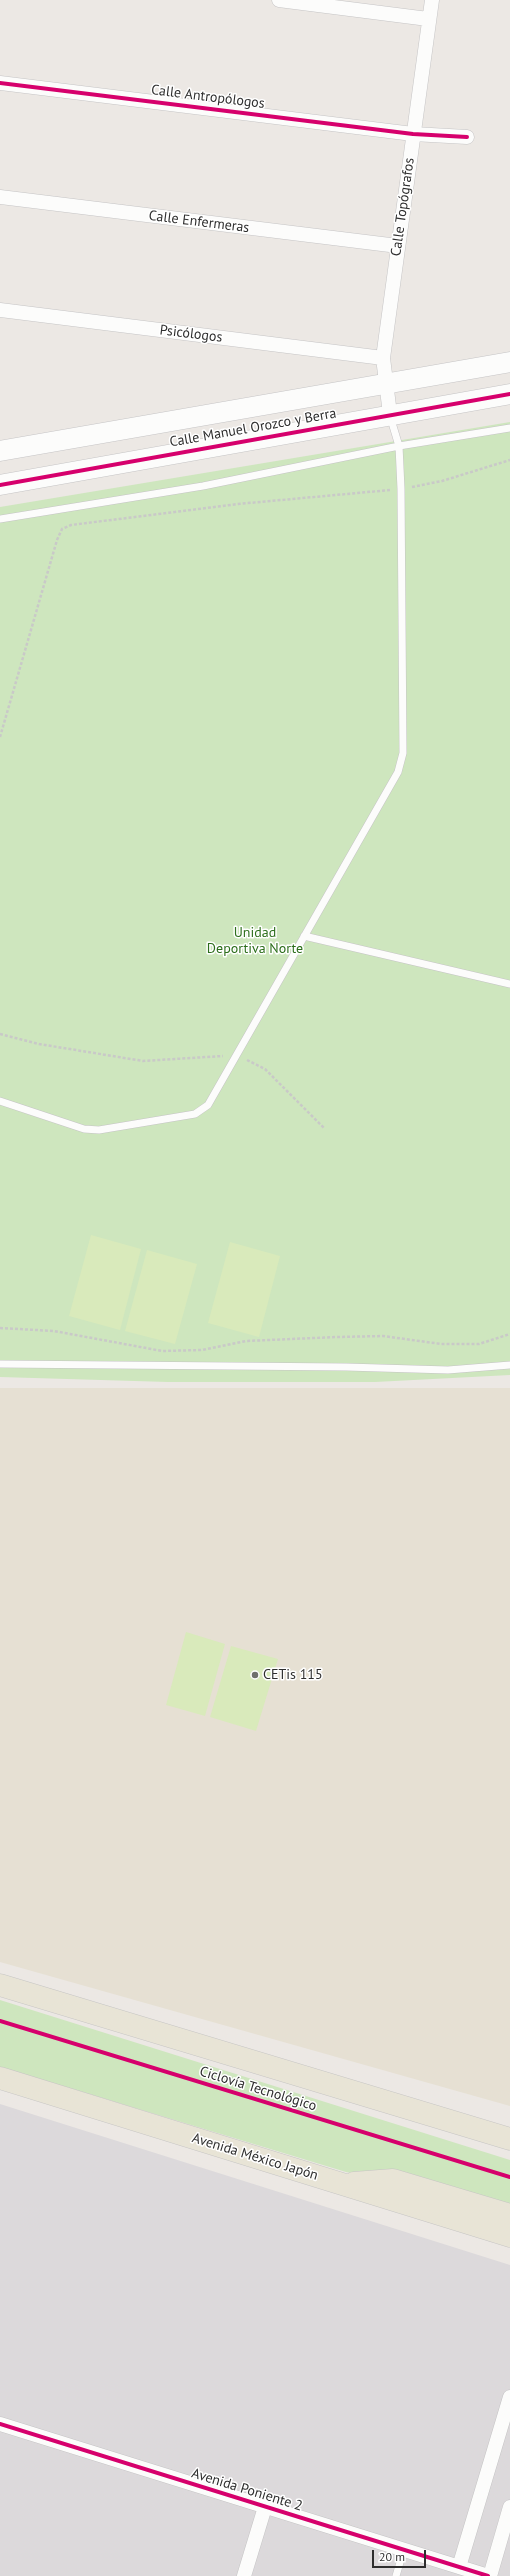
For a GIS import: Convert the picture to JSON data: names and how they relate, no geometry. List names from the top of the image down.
{
  "streets": {
    "main road": ["Avenida México Japón"],
    "street": [
      "Calle Antropólogos",
      "Calle Topógrafos",
      "Calle Enfermeras",
      "Psicólogos",
      "Calle Manuel Orozco y Berra",
      "Avenida Poniente 2"
    ],
    "cycle path": ["Ciclovía Tecnológico"]
  },
  "crossings": [
    ["Calle Antropólogos", "Calle Topógrafos"],
    ["Calle Topógrafos", "Calle Enfermeras"],
    ["Calle Topógrafos", "Psicólogos"],
    ["Calle Topógrafos", "Calle Manuel Orozco y Berra"]
  ],
  "parks": ["Unidad Deportiva Norte"],
  "places": ["CETis 115"],
  "scale_bar": "20 m"
}
